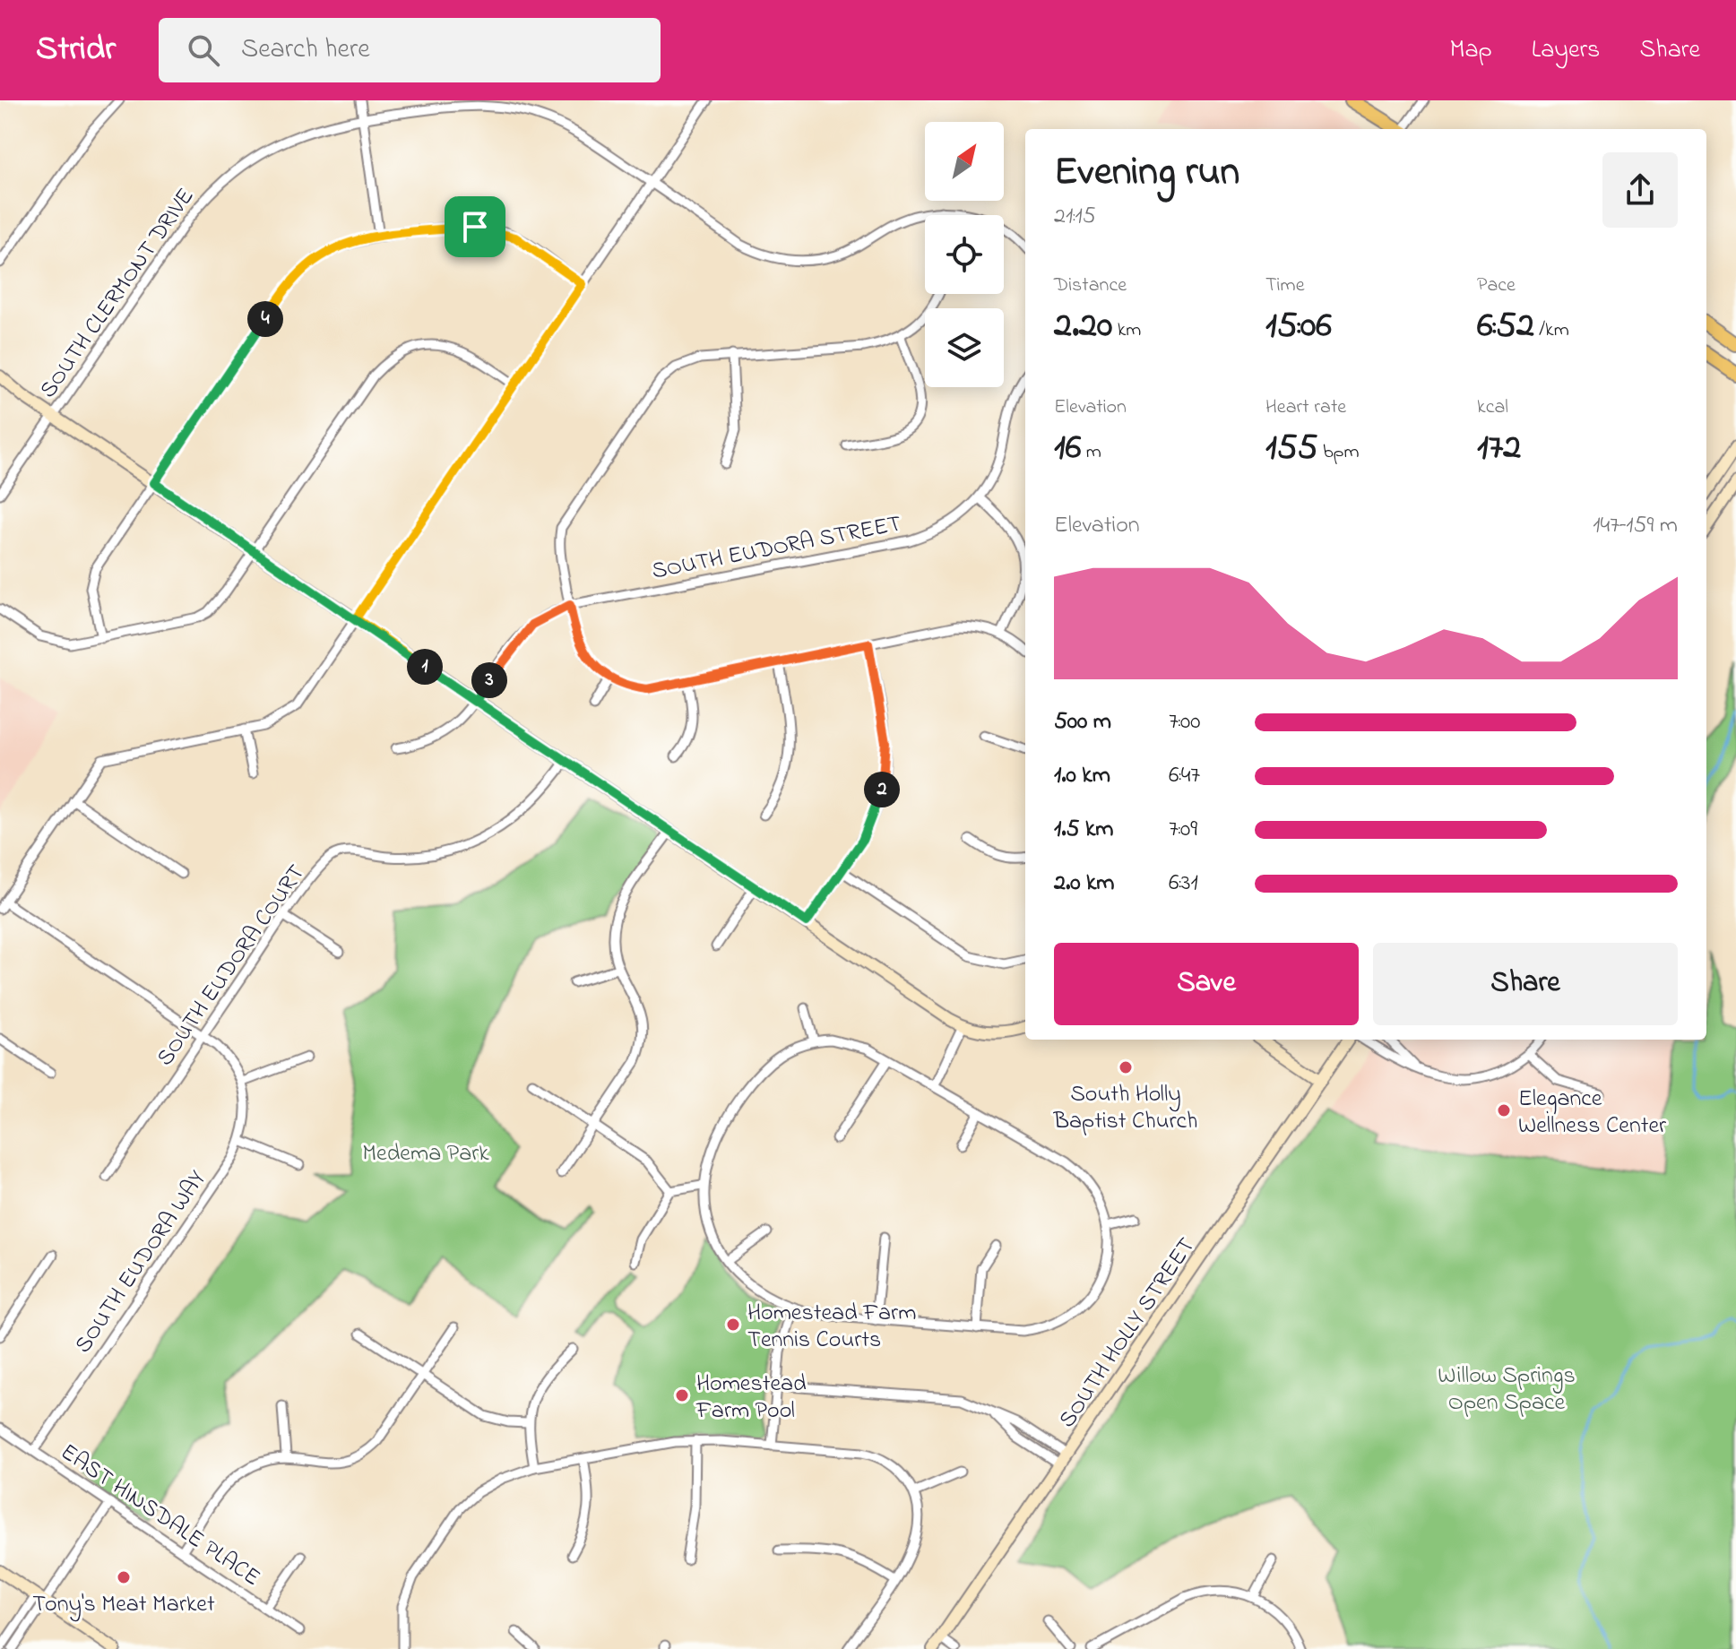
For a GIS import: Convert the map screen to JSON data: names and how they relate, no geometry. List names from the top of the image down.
{
  "streets": {
    "street": [
      "SOUTH CLERMONT DRIVE",
      "SOUTH EUDORA STREET",
      "SOUTH EUDORA COURT",
      "SOUTH EUDORA WAY",
      "SOUTH HOLLY STREET",
      "EAST HINSDALE PLACE"
    ]
  },
  "crossings": [
    ["SOUTH EUDORA COURT", "SOUTH EUDORA WAY"],
    ["SOUTH EUDORA WAY", "EAST HINSDALE PLACE"]
  ],
  "parks": ["Medema Park", "Willow Springs Open Space"],
  "places": [
    "South Holly Baptist Church",
    "Elegance Wellness Center",
    "Homestead Farm Tennis Courts",
    "Homestead Farm Pool",
    "Tony's Meat Market"
  ],
  "north": "top right",
  "page": {
    "header": "Stridr",
    "search": "Search here",
    "nav": ["Map", "Layers", "Share"],
    "heading": ["Evening run", "21:15"],
    "stats": [
      ["Distance", "2.20 km"],
      ["Time", "15:06"],
      ["Pace", "6:52 /km"],
      ["Elevation", "16 m"],
      ["Heart rate", "155 bpm"],
      ["kcal", "172"]
    ],
    "pins": [
      "4",
      "1",
      "3",
      "2"
    ],
    "chart": ["Elevation", "147–159 m"],
    "list": [
      {
        "name": "500 m",
        "note": "7:00"
      },
      {
        "name": "1.0 km",
        "note": "6:47"
      },
      {
        "name": "1.5 km",
        "note": "7:09"
      },
      {
        "name": "2.0 km",
        "note": "6:31"
      }
    ],
    "buttons": ["Save", "Share"]
  }
}
